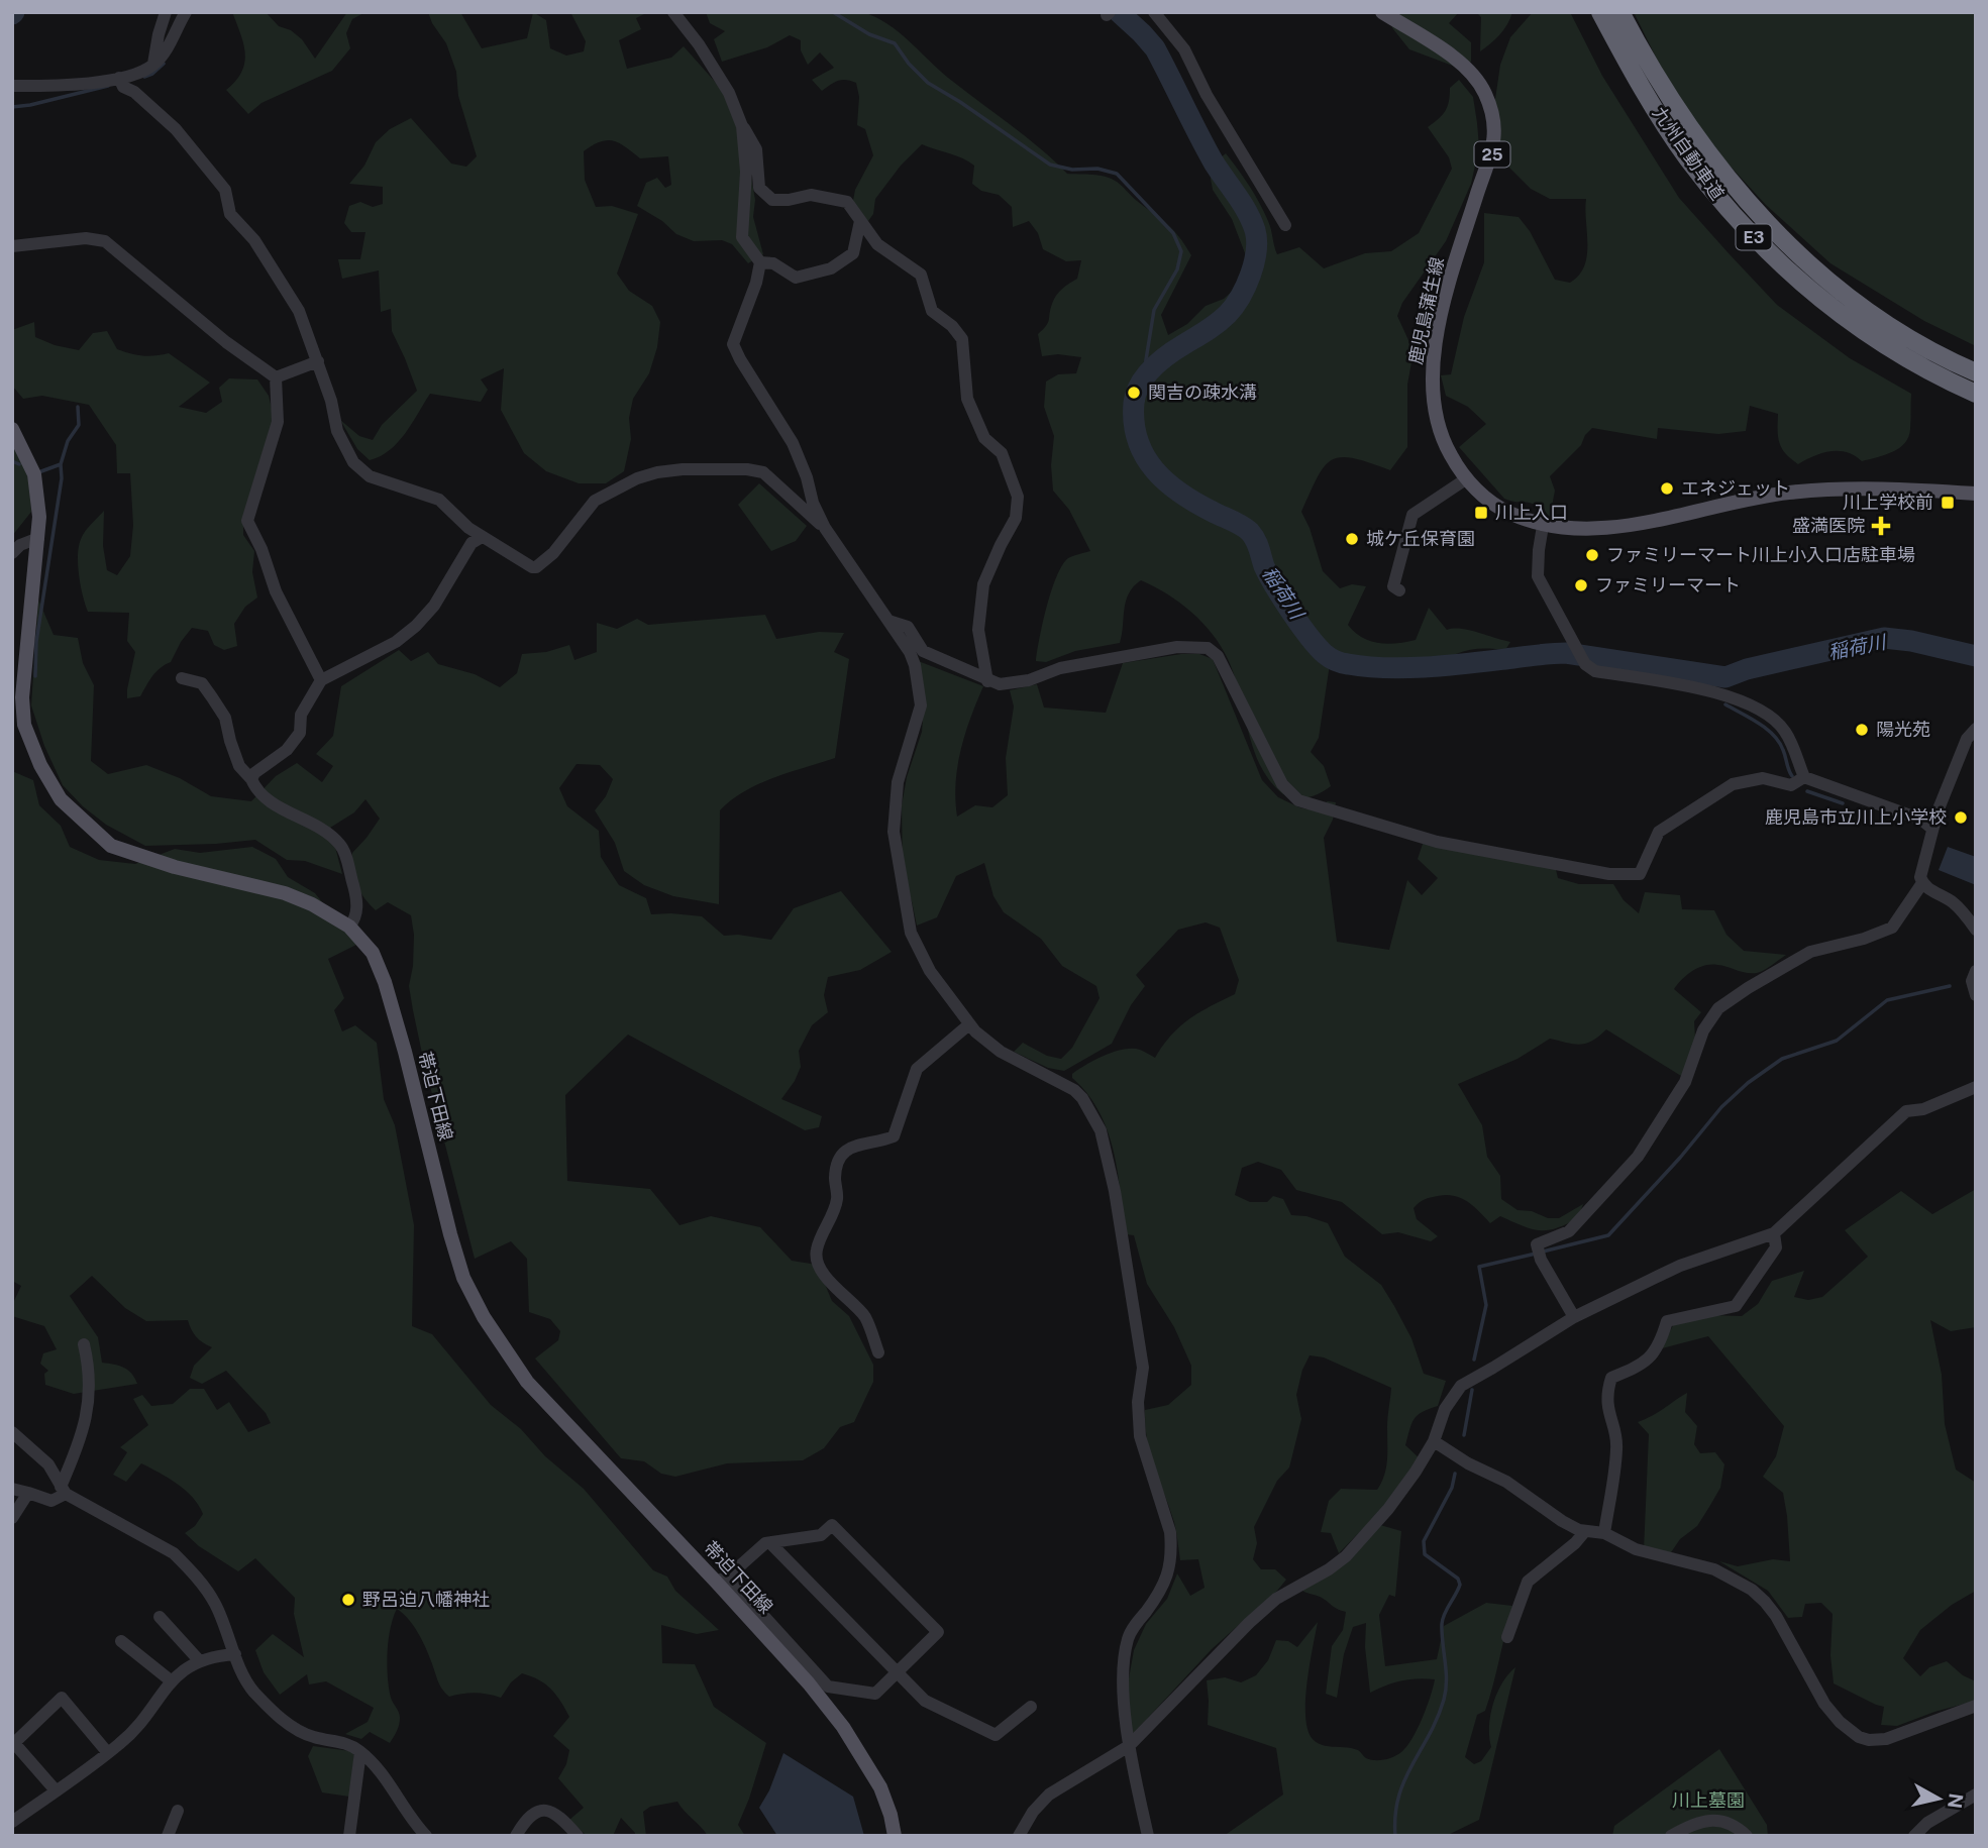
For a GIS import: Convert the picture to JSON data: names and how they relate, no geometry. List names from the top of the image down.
{
  "streets": {
    "highway": ["九州自動車道", "E3"],
    "main road": ["25", "鹿児島蒲生線", "帯迫下田線"]
  },
  "water": ["稲荷川"],
  "parks": ["川上墓園"],
  "places": {
    "other": [
      "関吉の疎水溝",
      "エネジェット",
      "城ケ丘保育園",
      "ファミリーマート川上小入口店駐車場",
      "ファミリーマート",
      "陽光苑",
      "鹿児島市立川上小学校",
      "野呂迫八幡神社"
    ],
    "transit": ["川上学校前", "川上入口"],
    "health": ["盛満医院"]
  },
  "north": "right"
}
